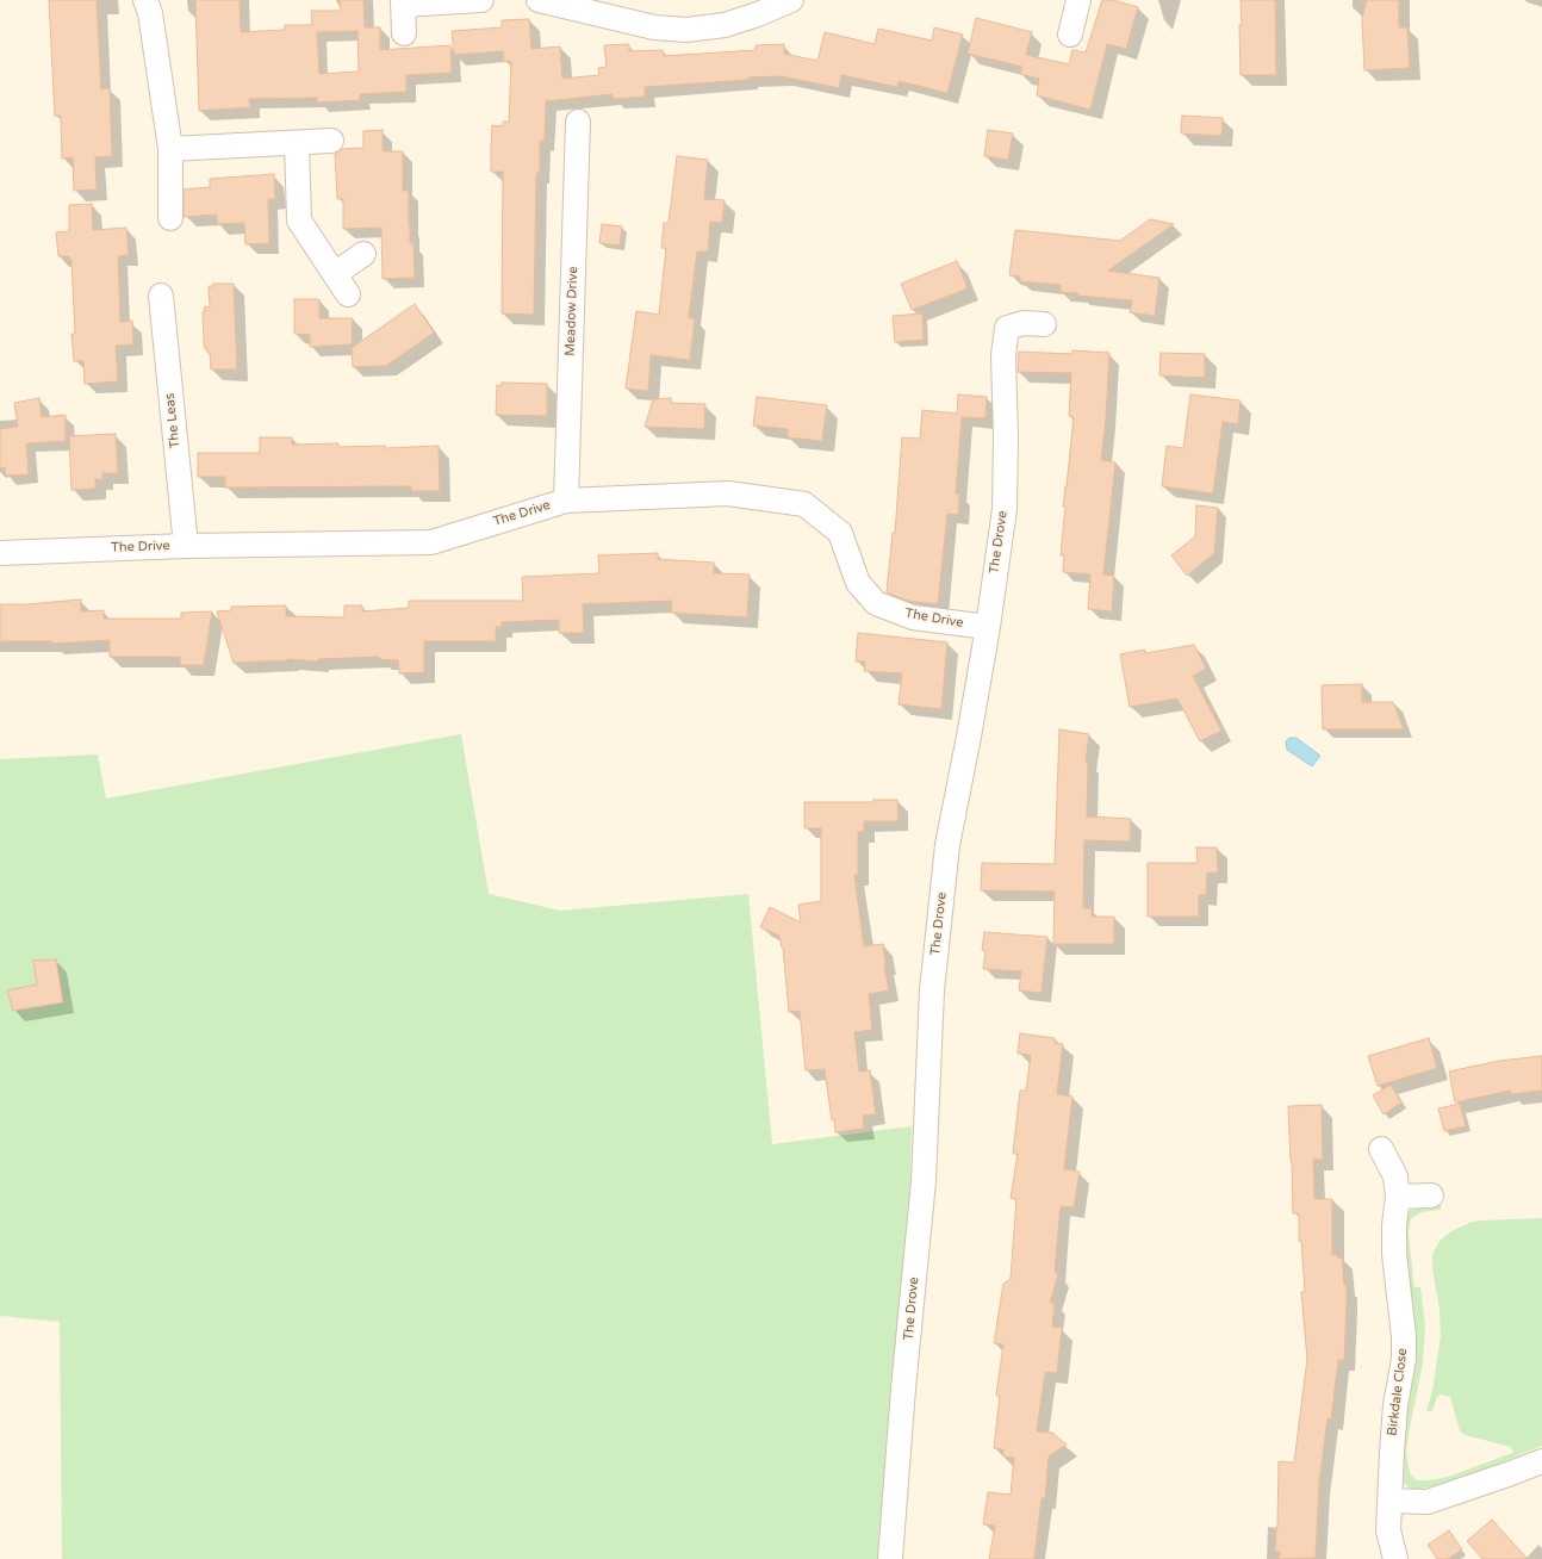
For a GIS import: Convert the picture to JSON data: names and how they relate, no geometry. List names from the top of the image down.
{
  "streets": {
    "street": [
      "Meadow Drive",
      "The Leas",
      "The Drive",
      "The Drove",
      "Birkdale Close"
    ]
  },
  "crossings": [
    ["Meadow Drive", "The Drive"],
    ["The Leas", "The Drive"],
    ["The Drive", "The Drove"]
  ]
}
